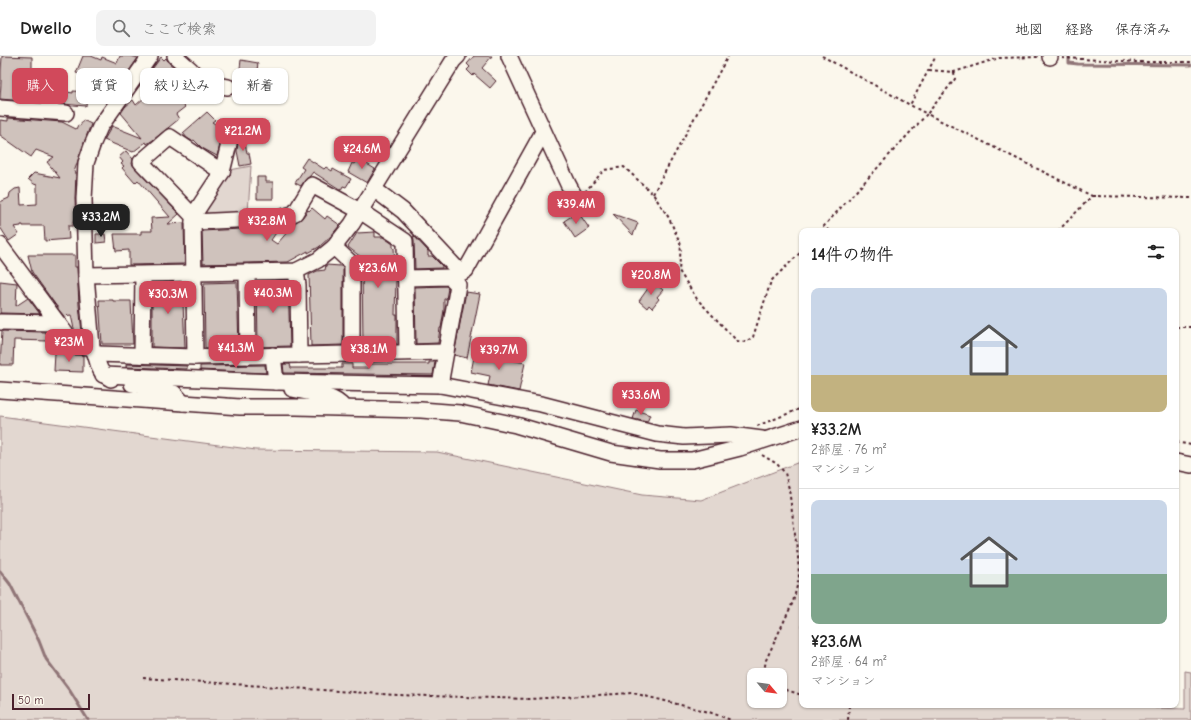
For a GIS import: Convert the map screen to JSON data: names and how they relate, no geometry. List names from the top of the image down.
{
  "scale_bar": "50 m",
  "north": "bottom right",
  "page": {
    "header": "Dwello",
    "search": "ここで検索",
    "nav": ["地図", "経路", "保存済み"],
    "chip": [
      "購入",
      "賃貸",
      "絞り込み",
      "新着"
    ],
    "price": [
      "¥21.2M",
      "¥24.6M",
      "¥39.4M",
      "¥33.2M",
      "¥32.8M",
      "¥23.6M",
      "¥20.8M",
      "¥40.3M",
      "¥30.3M",
      "¥23M",
      "¥41.3M",
      "¥38.1M",
      "¥39.7M",
      "¥33.6M"
    ],
    "heading": "14件の物件",
    "list": [
      {
        "name": "¥33.2M",
        "note": "2部屋 · 76 m² · マンション"
      },
      {
        "name": "¥23.6M",
        "note": "2部屋 · 64 m² · マンション"
      }
    ],
    "scale": "50 m"
  }
}
